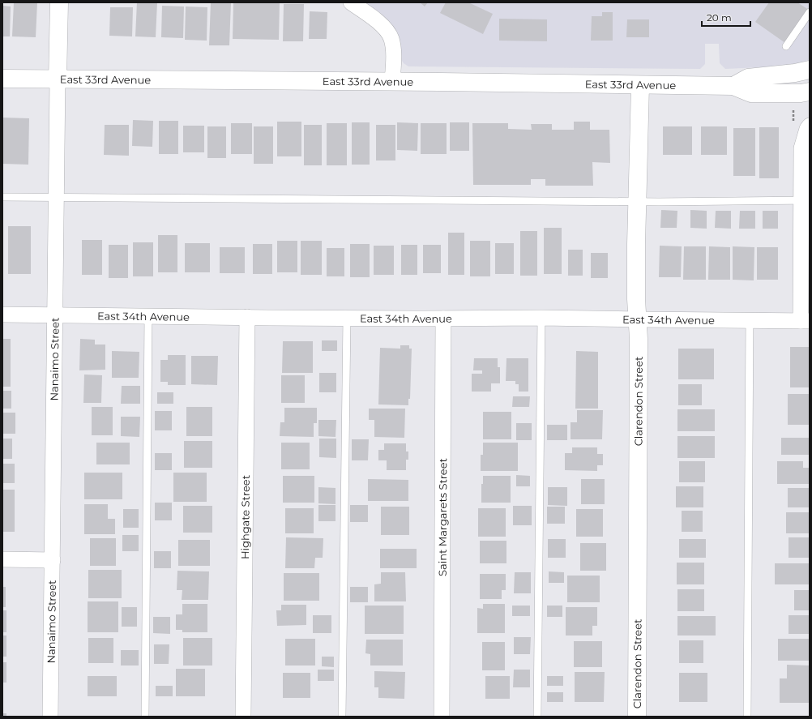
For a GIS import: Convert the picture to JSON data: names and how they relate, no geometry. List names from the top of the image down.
{
  "streets": {
    "street": [
      "East 33rd Avenue",
      "East 34th Avenue",
      "Nanaimo Street",
      "Clarendon Street",
      "Highgate Street",
      "Saint Margarets Street"
    ]
  },
  "crossings": [
    ["East 33rd Avenue", "Nanaimo Street"],
    ["East 33rd Avenue", "Clarendon Street"],
    ["East 34th Avenue", "Nanaimo Street"],
    ["East 34th Avenue", "Clarendon Street"],
    ["East 34th Avenue", "Highgate Street"],
    ["East 34th Avenue", "Saint Margarets Street"]
  ],
  "scale_bar": "20 m"
}
